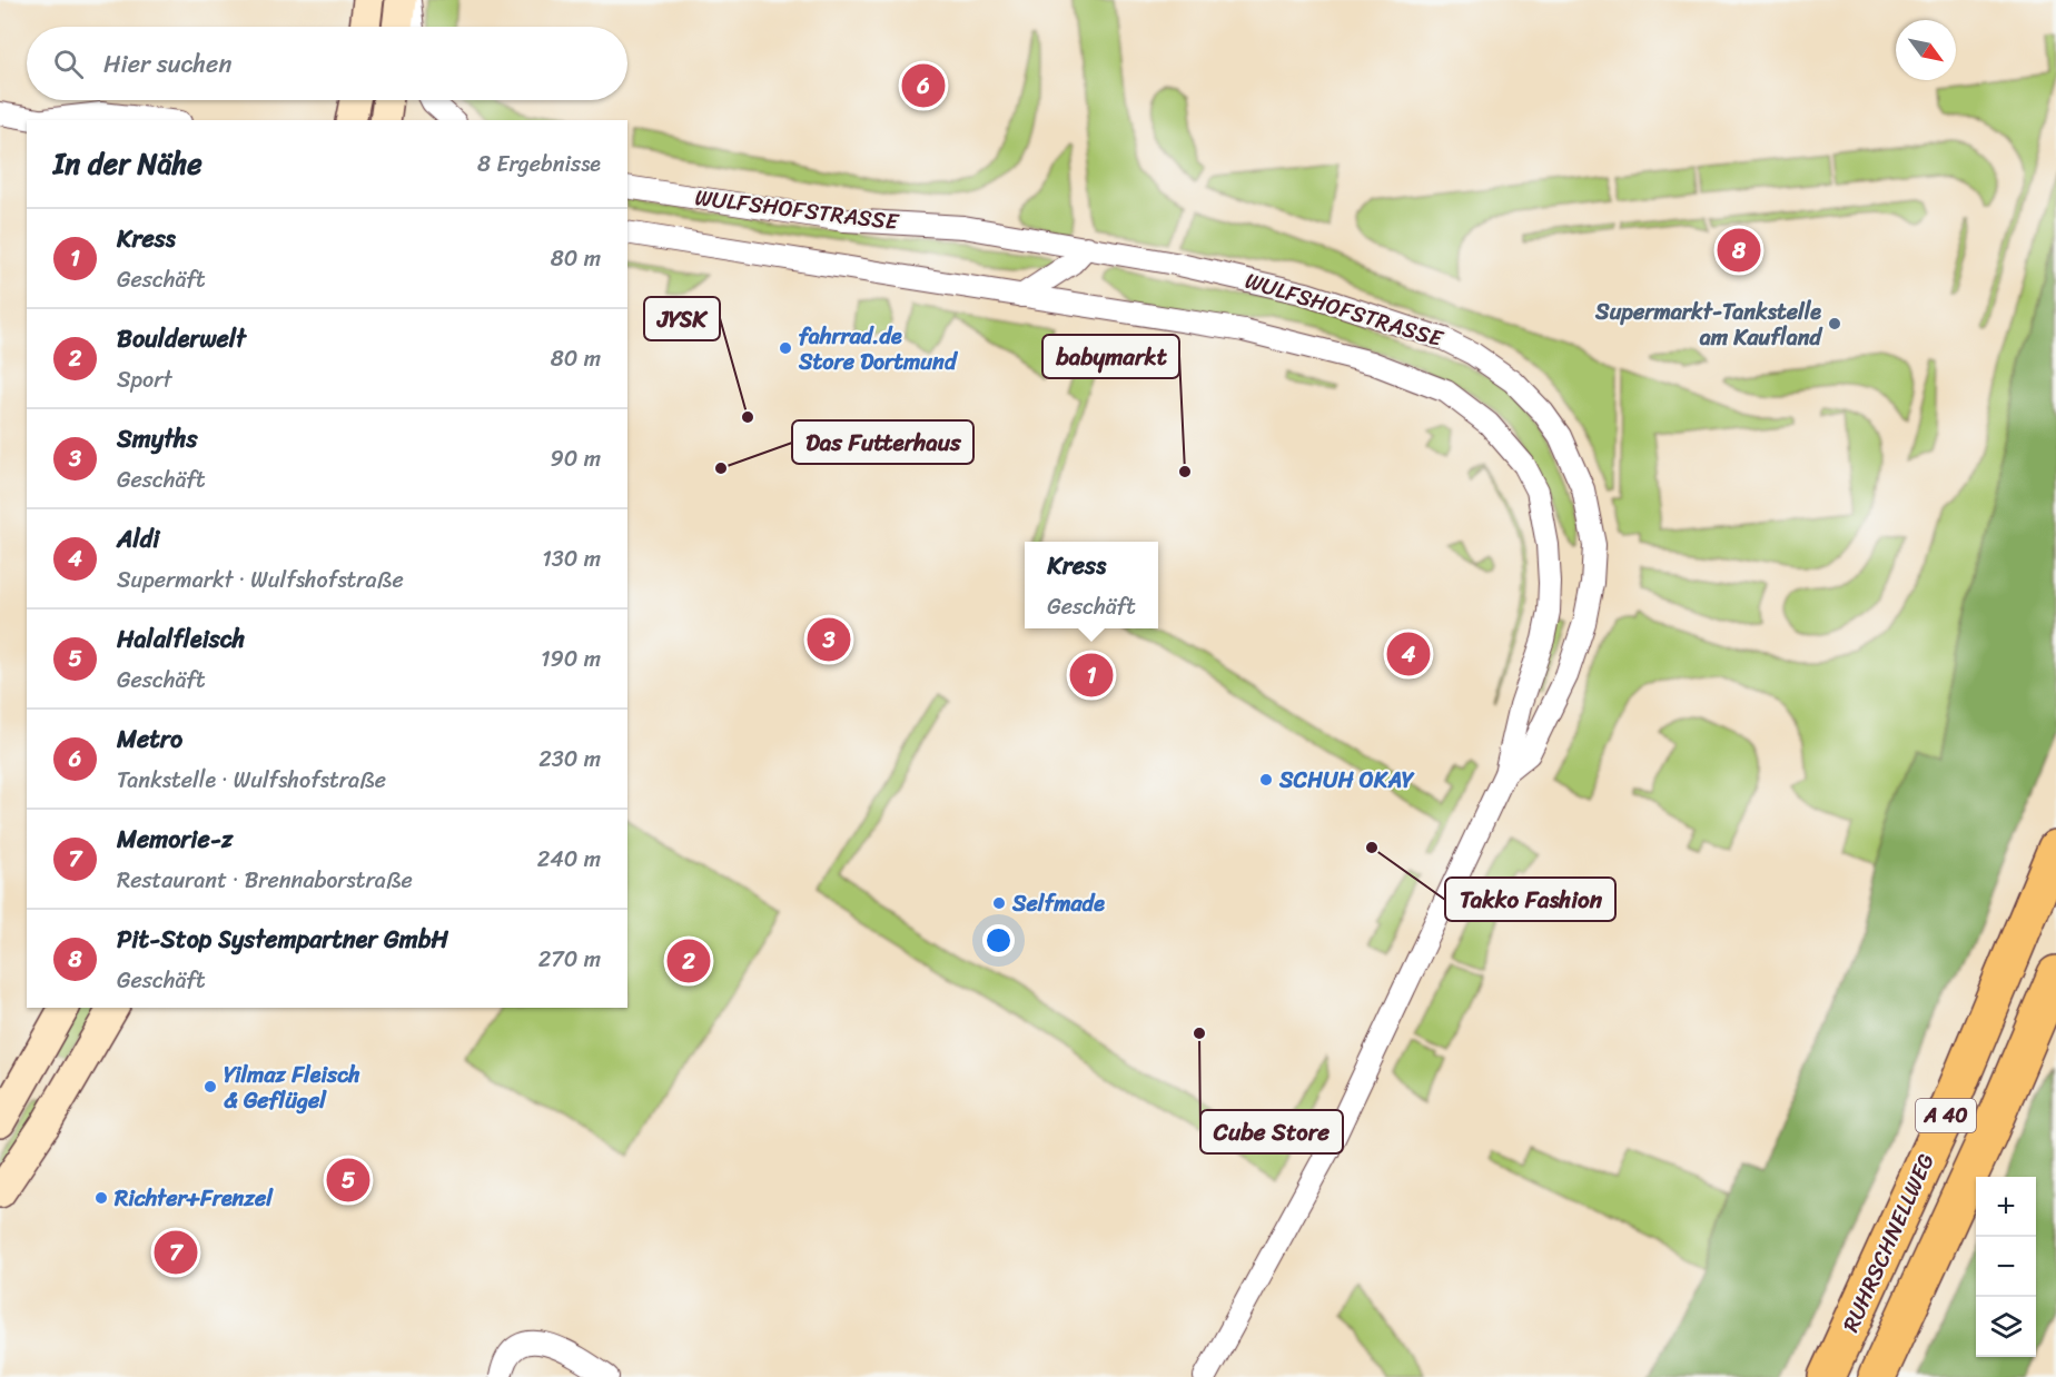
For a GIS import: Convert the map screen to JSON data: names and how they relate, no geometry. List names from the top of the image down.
{
  "streets": {
    "highway": ["A 40", "RUHRSCHNELLWEG"],
    "street": ["WULFSHOFSTRASSE"]
  },
  "places": [
    "Supermarkt-Tankstelle am Kaufland",
    "fahrrad.de Store Dortmund",
    "JYSK",
    "Das Futterhaus",
    "babymarkt",
    "SCHUH OKAY",
    "Takko Fashion",
    "Selfmade",
    "Cube Store",
    "Yilmaz Fleisch & Geflügel",
    "Richter+Frenzel"
  ],
  "north": "bottom right",
  "page": {
    "search": "Hier suchen",
    "pins": [
      "6",
      "8",
      "3",
      "4",
      "1",
      "2",
      "5",
      "7"
    ],
    "heading": ["In der Nähe", "8 Ergebnisse"],
    "list": [
      {
        "mark": "1",
        "name": "Kress",
        "note": "Geschäft",
        "value": "80 m"
      },
      {
        "mark": "2",
        "name": "Boulderwelt",
        "note": "Sport",
        "value": "80 m"
      },
      {
        "mark": "3",
        "name": "Smyths",
        "note": "Geschäft",
        "value": "90 m"
      },
      {
        "mark": "4",
        "name": "Aldi",
        "note": "Supermarkt · Wulfshofstraße",
        "value": "130 m"
      },
      {
        "mark": "5",
        "name": "Halalfleisch",
        "note": "Geschäft",
        "value": "190 m"
      },
      {
        "mark": "6",
        "name": "Metro",
        "note": "Tankstelle · Wulfshofstraße",
        "value": "230 m"
      },
      {
        "mark": "7",
        "name": "Memorie-z",
        "note": "Restaurant · Brennaborstraße",
        "value": "240 m"
      },
      {
        "mark": "8",
        "name": "Pit-Stop Systempartner GmbH",
        "note": "Geschäft",
        "value": "270 m"
      }
    ],
    "popup": ["Kress", "Geschäft"],
    "map_buttons": ["+", "−"]
  }
}
